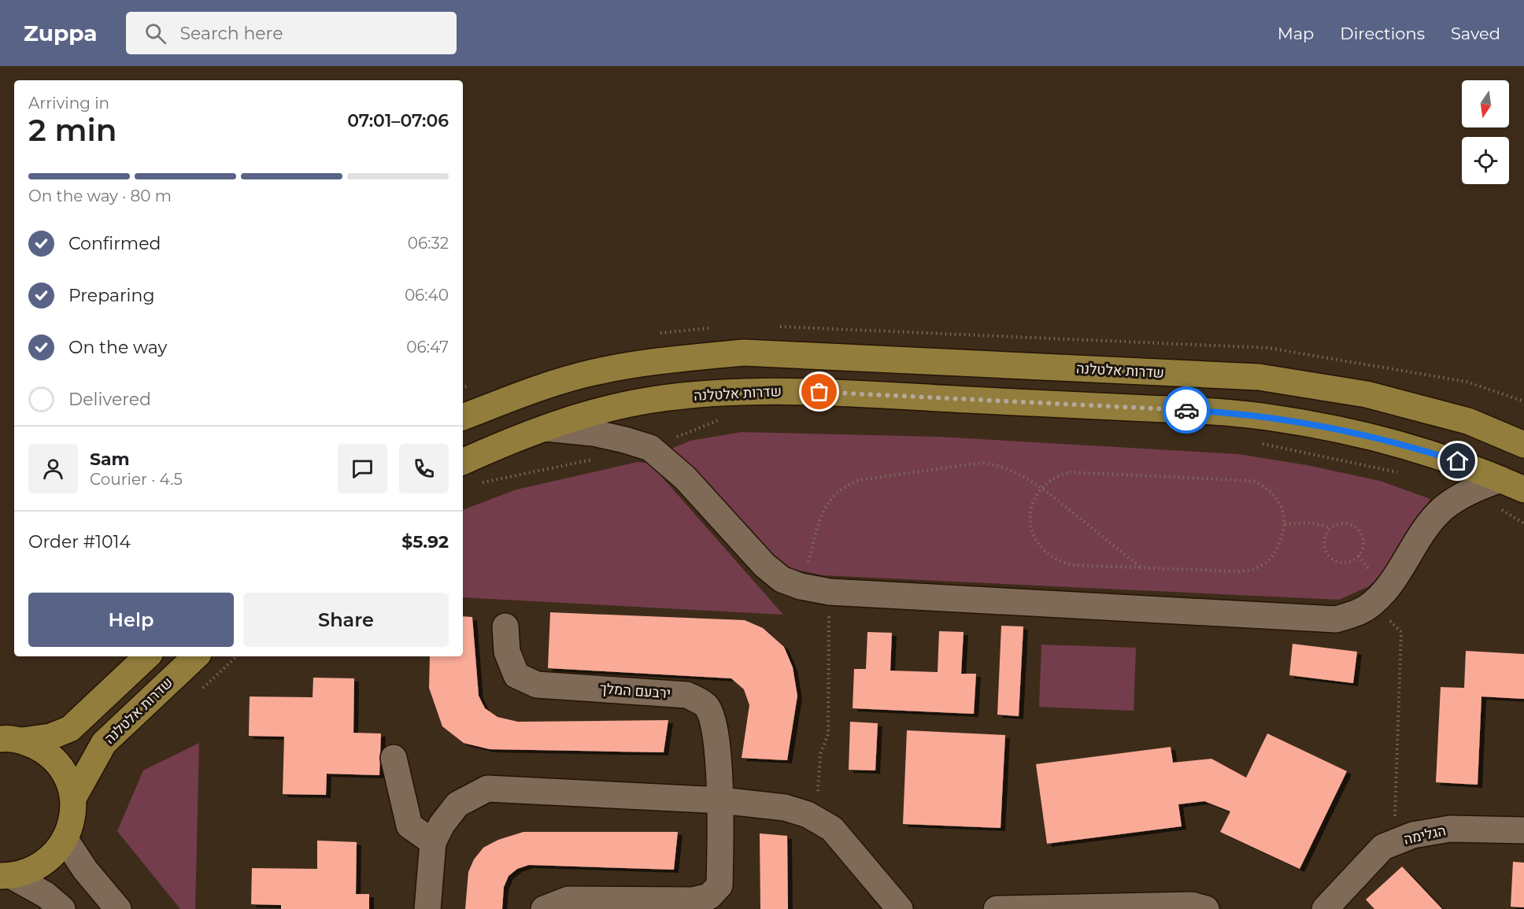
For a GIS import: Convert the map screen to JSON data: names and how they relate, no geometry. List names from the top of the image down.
{
  "streets": {
    "main road": ["שדרות אלטלנה"],
    "street": ["ירבעם המלך", "הגלימה"]
  },
  "north": "bottom",
  "page": {
    "header": "Zuppa",
    "search": "Search here",
    "nav": ["Map", "Directions", "Saved"],
    "heading": ["2 min", "Arriving in", "07:01–07:06"],
    "panel": [
      "Sam",
      "Courier · 4.5",
      "Order #1014",
      "$5.92"
    ],
    "bar": "On the way · 80 m",
    "list": [
      ["Confirmed", "06:32"],
      ["Preparing", "06:40"],
      ["On the way", "06:47"],
      "Delivered"
    ],
    "buttons": ["Help", "Share"]
  }
}
